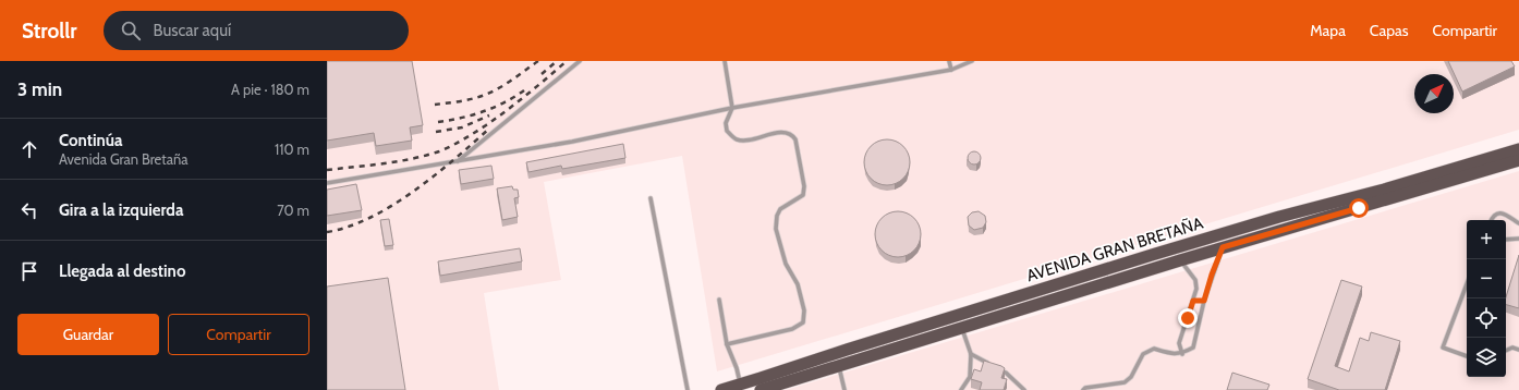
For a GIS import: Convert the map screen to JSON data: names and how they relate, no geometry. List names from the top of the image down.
{
  "streets": {
    "main road": ["AVENIDA GRAN BRETAÑA"]
  },
  "north": "top right",
  "page": {
    "header": "Strollr",
    "search": "Buscar aquí",
    "nav": ["Mapa", "Capas", "Compartir"],
    "heading": ["3 min", "A pie · 180 m"],
    "list": [
      ["Continúa", "Avenida Gran Bretaña", "110 m"],
      ["Gira a la izquierda", "70 m"],
      "Llegada al destino"
    ],
    "map_buttons": ["+", "−"],
    "buttons": ["Guardar", "Compartir"]
  }
}
